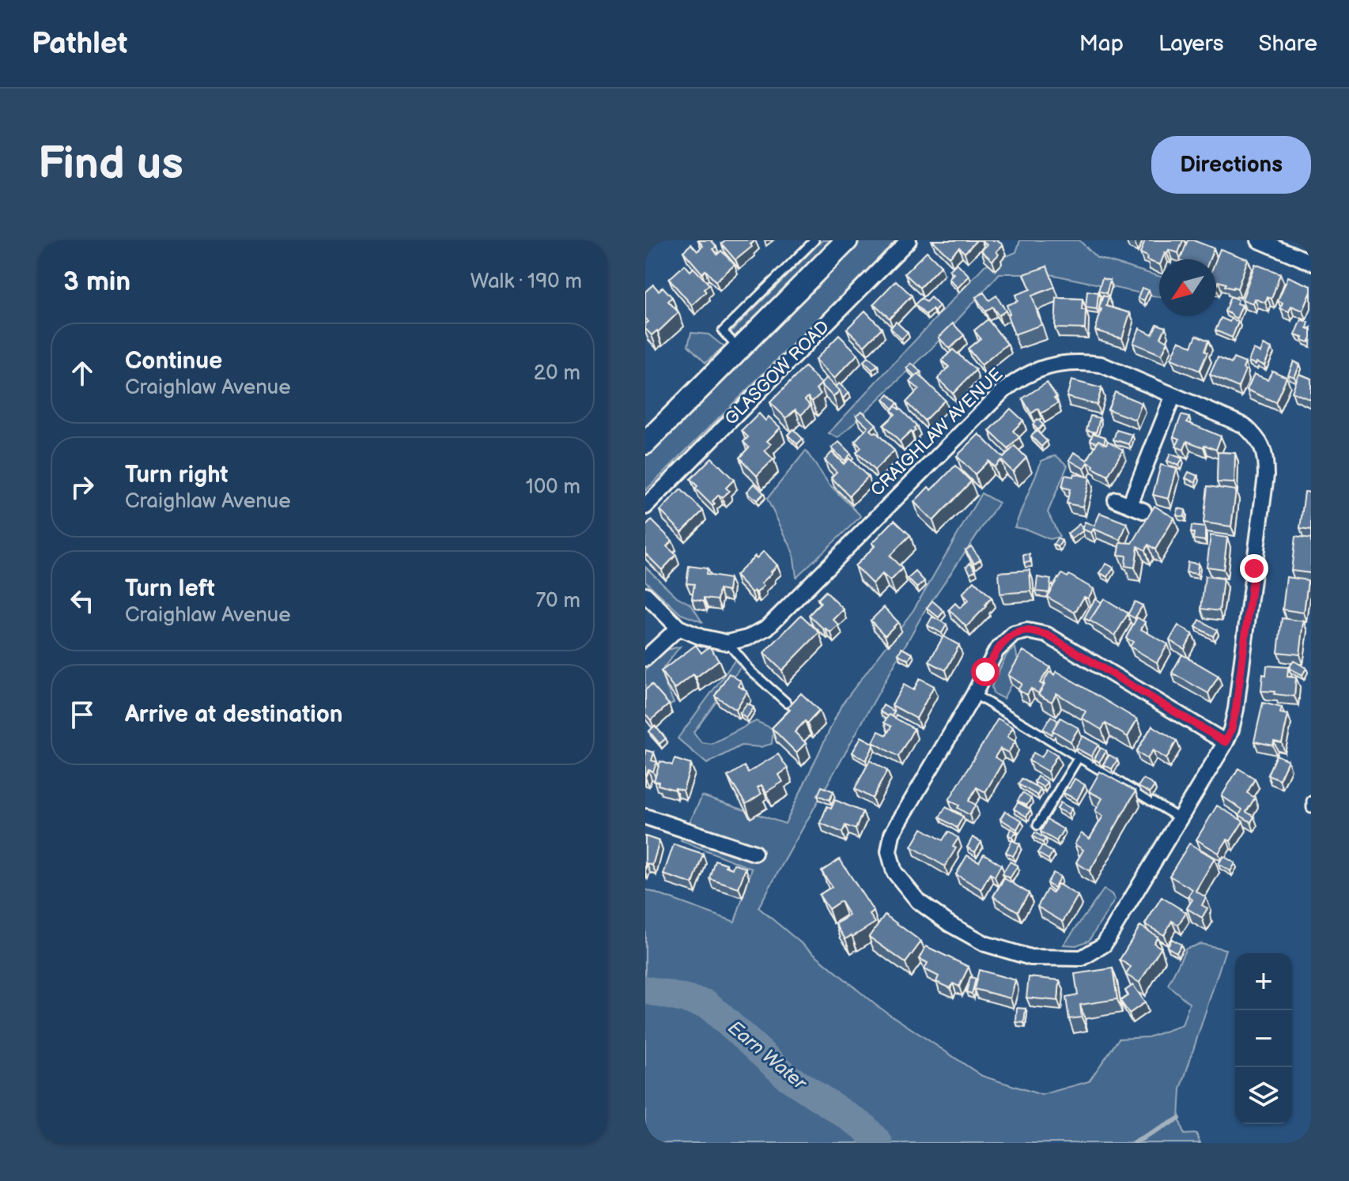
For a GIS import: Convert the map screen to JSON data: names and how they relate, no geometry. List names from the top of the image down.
{
  "streets": {
    "street": ["GLASGOW ROAD", "CRAIGHLAW AVENUE"]
  },
  "water": ["Earn Water"],
  "north": "bottom left",
  "page": {
    "header": "Pathlet",
    "nav": ["Map", "Layers", "Share"],
    "buttons": "Directions",
    "title": "Find us",
    "heading": ["3 min", "Walk · 190 m"],
    "list": [
      ["Continue", "Craighlaw Avenue", "20 m"],
      ["Turn right", "Craighlaw Avenue", "100 m"],
      ["Turn left", "Craighlaw Avenue", "70 m"],
      "Arrive at destination"
    ],
    "map_buttons": ["+", "−"]
  }
}
